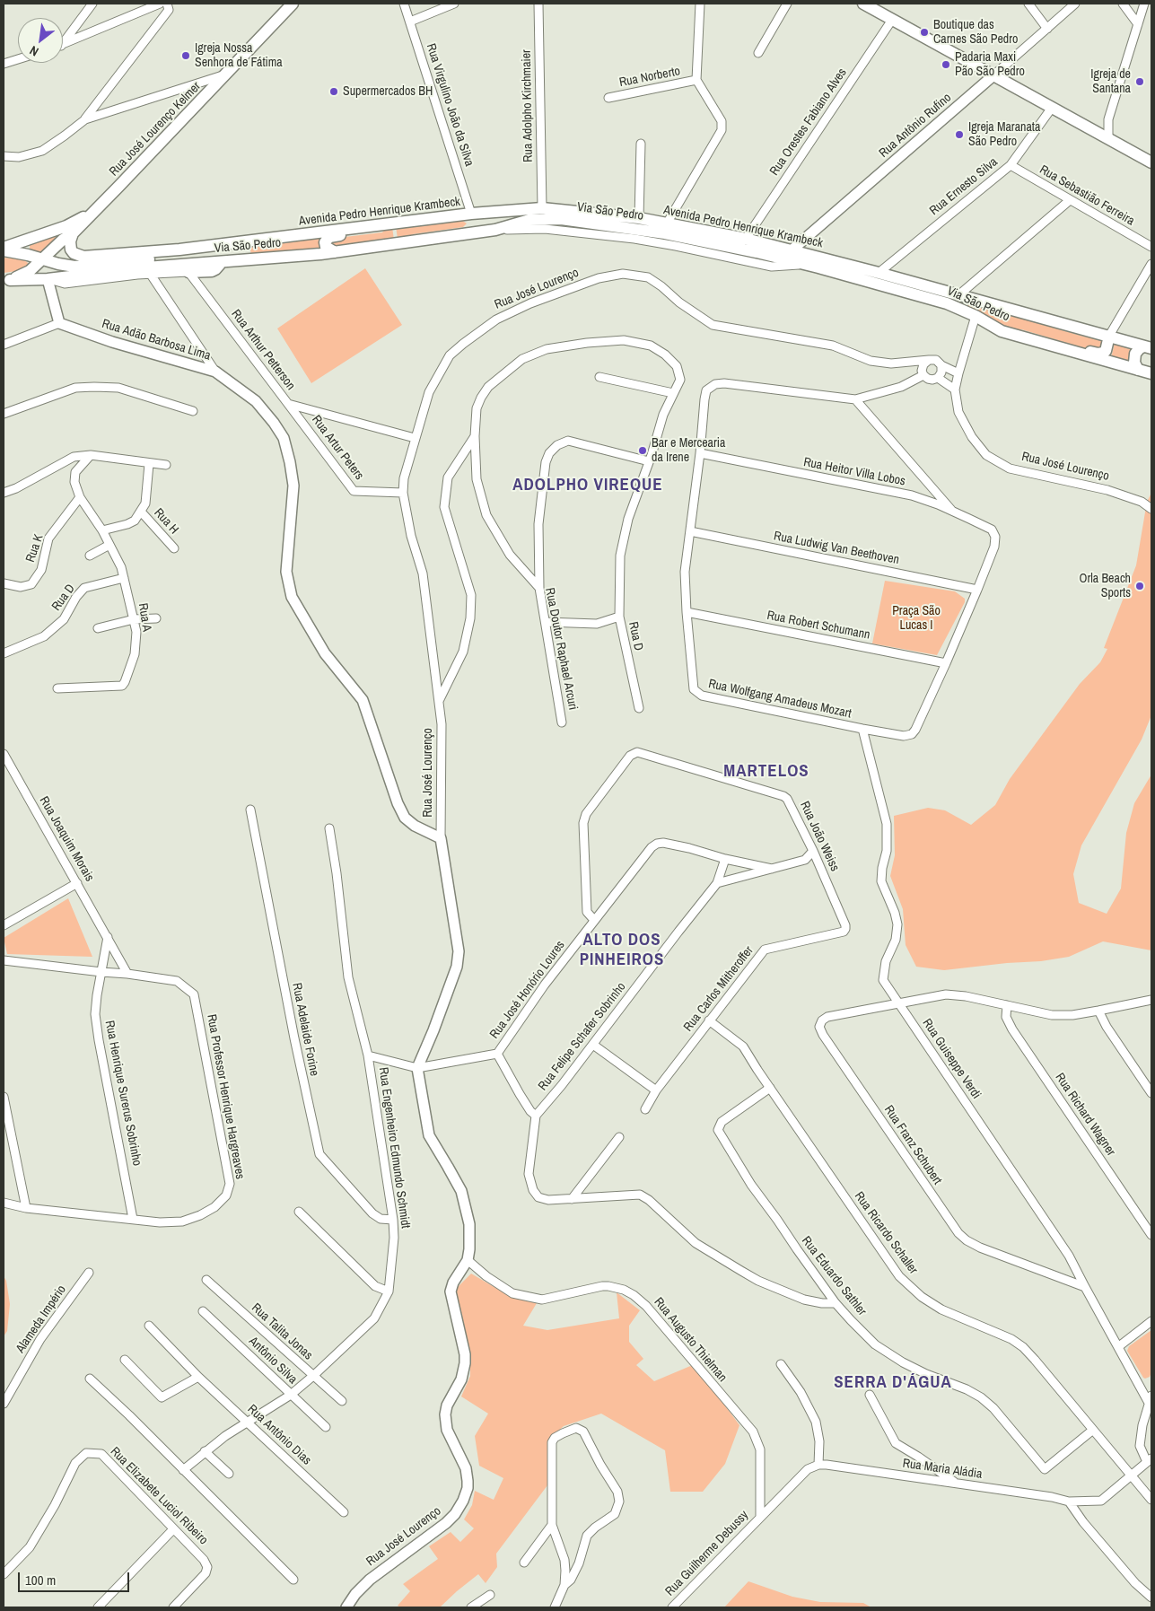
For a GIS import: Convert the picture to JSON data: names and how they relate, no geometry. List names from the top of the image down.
{
  "streets": {
    "main road": ["Rua José Lourenço Kelmer", "Avenida Pedro Henrique Krambeck", "Via São Pedro"],
    "street": [
      "Rua Norberto",
      "Rua Virgulino João da Silva",
      "Rua Adolpho Kirchmaier",
      "Rua Orestes Fabiano Alves",
      "Rua Antônio Rufino",
      "Rua Ernesto Silva",
      "Rua Sebastião Ferreira",
      "Rua José Lourenço",
      "Rua Adão Barbosa Lima",
      "Rua Arthur Petterson",
      "Rua Artur Peters",
      "Rua Heitor Villa Lobos",
      "Rua H",
      "Rua K",
      "Rua Ludwig Van Beethoven",
      "Rua D",
      "Rua A",
      "Rua Robert Schumann",
      "Rua Doutor Raphael Arcuri",
      "Rua Wolfgang Amadeus Mozart",
      "Rua João Weiss",
      "Rua Joaquim Morais",
      "Rua Carlos Mitheroffer",
      "Rua José Honório Loures",
      "Rua Adelaide Forine",
      "Rua Felipe Schafer Sobrinho",
      "Rua Guiseppe Verdi",
      "Rua Henrique Surerus Sobrinho",
      "Rua Professor Henrique Hargreaves",
      "Rua Richard Wagner",
      "Rua Franz Schubert",
      "Rua Engenheiro Edmundo Schmidt",
      "Rua Ricardo Schaller",
      "Rua Eduardo Sathler",
      "Alameda Império",
      "Rua Talita Jonas",
      "Rua Augusto Thielman",
      "Antônio Silva",
      "Rua Antônio Dias",
      "Rua Maria Aládia",
      "Rua Elizabete Luciol Ribeiro",
      "Rua Guilherme Debussy"
    ]
  },
  "crossings": [
    ["Rua Virgulino João da Silva", "Avenida Pedro Henrique Krambeck"],
    ["Rua Adolpho Kirchmaier", "Avenida Pedro Henrique Krambeck"],
    ["Rua Orestes Fabiano Alves", "Avenida Pedro Henrique Krambeck"],
    ["Rua Antônio Rufino", "Avenida Pedro Henrique Krambeck"],
    ["Rua José Lourenço Kelmer", "Avenida Pedro Henrique Krambeck"],
    ["Rua José Lourenço Kelmer", "Via São Pedro"],
    ["Rua Ernesto Silva", "Rua Sebastião Ferreira"],
    ["Rua Ernesto Silva", "Avenida Pedro Henrique Krambeck"],
    ["Avenida Pedro Henrique Krambeck", "Via São Pedro"],
    ["Rua José Lourenço", "Rua Adão Barbosa Lima"],
    ["Rua José Lourenço", "Rua Arthur Petterson"],
    ["Rua José Lourenço", "Rua Artur Peters"],
    ["Rua José Lourenço", "Rua Wolfgang Amadeus Mozart"],
    ["Rua José Lourenço", "Rua José Honório Loures"],
    ["Rua José Lourenço", "Rua Augusto Thielman"],
    ["Rua Arthur Petterson", "Rua Artur Peters"],
    ["Rua Heitor Villa Lobos", "Rua Wolfgang Amadeus Mozart"],
    ["Rua H", "Rua K"],
    ["Rua H", "Rua A"],
    ["Rua K", "Rua A"],
    ["Rua Ludwig Van Beethoven", "Rua Wolfgang Amadeus Mozart"],
    ["Rua D", "Rua A"],
    ["Rua D", "Rua Doutor Raphael Arcuri"],
    ["Rua Robert Schumann", "Rua Wolfgang Amadeus Mozart"],
    ["Rua João Weiss", "Rua Carlos Mitheroffer"],
    ["Rua João Weiss", "Rua José Honório Loures"],
    ["Rua Joaquim Morais", "Rua Professor Henrique Hargreaves"],
    ["Rua Carlos Mitheroffer", "Rua Ricardo Schaller"],
    ["Rua Adelaide Forine", "Rua Engenheiro Edmundo Schmidt"],
    ["Rua Guiseppe Verdi", "Rua Richard Wagner"],
    ["Rua Guiseppe Verdi", "Rua Franz Schubert"],
    ["Rua Guiseppe Verdi", "Rua Maria Aládia"],
    ["Rua Henrique Surerus Sobrinho", "Rua Professor Henrique Hargreaves"],
    ["Rua Engenheiro Edmundo Schmidt", "Rua Talita Jonas"],
    ["Rua Engenheiro Edmundo Schmidt", "Antônio Silva"],
    ["Rua Engenheiro Edmundo Schmidt", "Rua Antônio Dias"],
    ["Rua Ricardo Schaller", "Rua Eduardo Sathler"],
    ["Rua Ricardo Schaller", "Rua Maria Aládia"],
    ["Rua Augusto Thielman", "Rua Guilherme Debussy"]
  ],
  "districts": [
    "ADOLPHO VIREQUE",
    "MARTELOS",
    "ALTO DOS PINHEIROS",
    "SERRA D'ÁGUA"
  ],
  "parks": ["Praça São Lucas I"],
  "places": [
    "Boutique das Carnes São Pedro",
    "Igreja Nossa Senhora de Fátima",
    "Padaria Maxi Pão São Pedro",
    "Igreja de Santana",
    "Supermercados BH",
    "Igreja Maranata São Pedro",
    "Bar e Mercearia da Irene",
    "Orla Beach Sports"
  ],
  "scale_bar": "100 m",
  "north": "bottom left"
}
